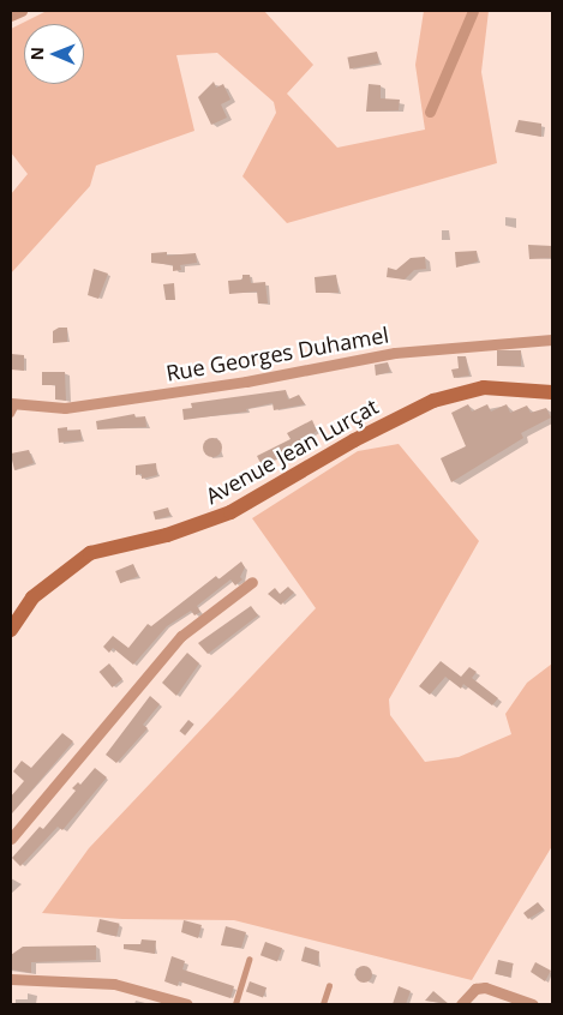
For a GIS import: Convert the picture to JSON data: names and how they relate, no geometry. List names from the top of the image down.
{
  "streets": {
    "main road": ["Avenue Jean Lurçat"],
    "street": ["Rue Georges Duhamel"]
  },
  "north": "left"
}
